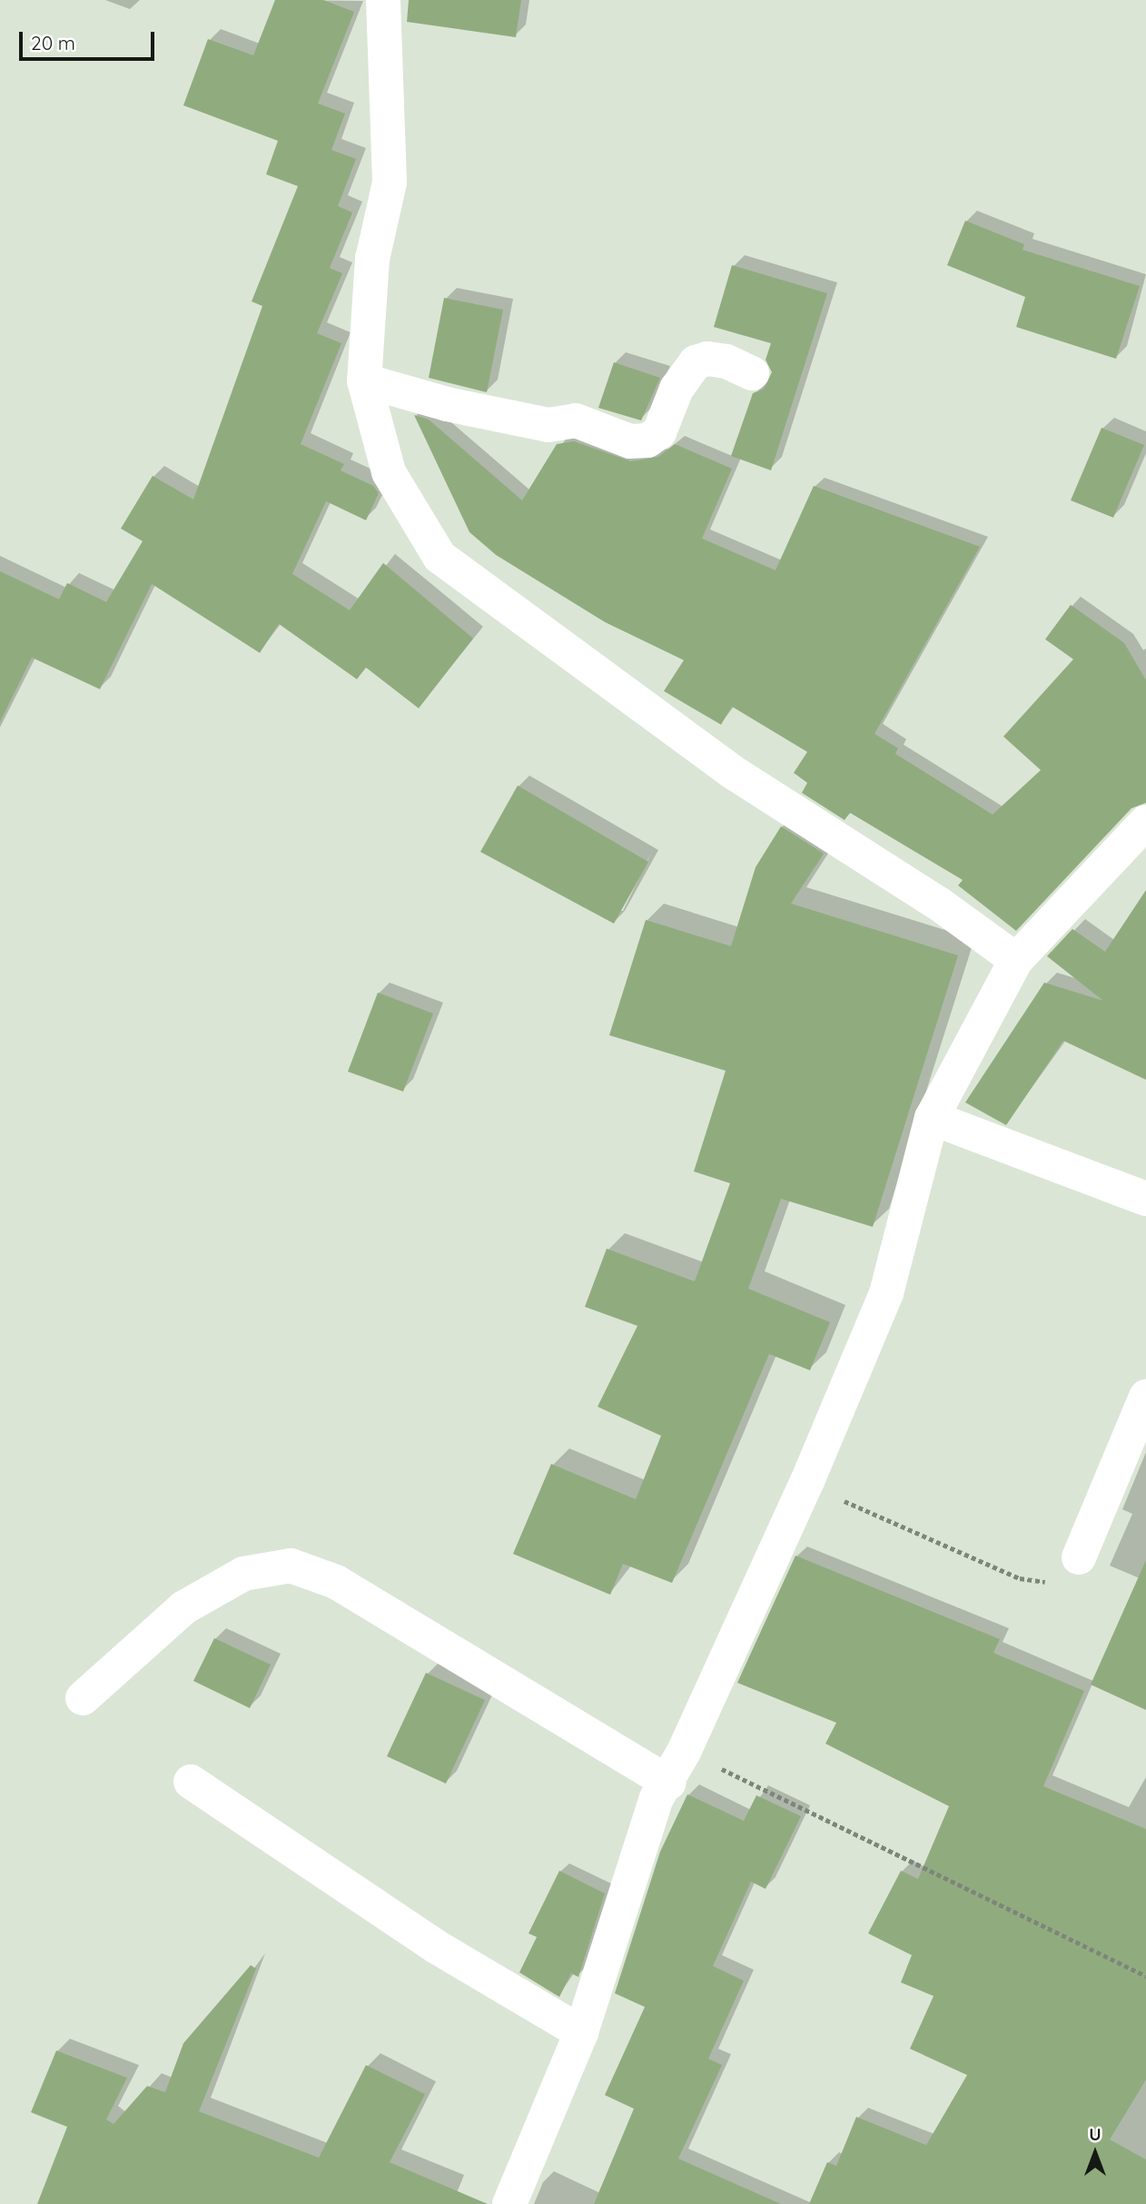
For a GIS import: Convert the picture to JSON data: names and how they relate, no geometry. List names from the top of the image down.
{
  "scale_bar": "20 m",
  "north": "top"
}
